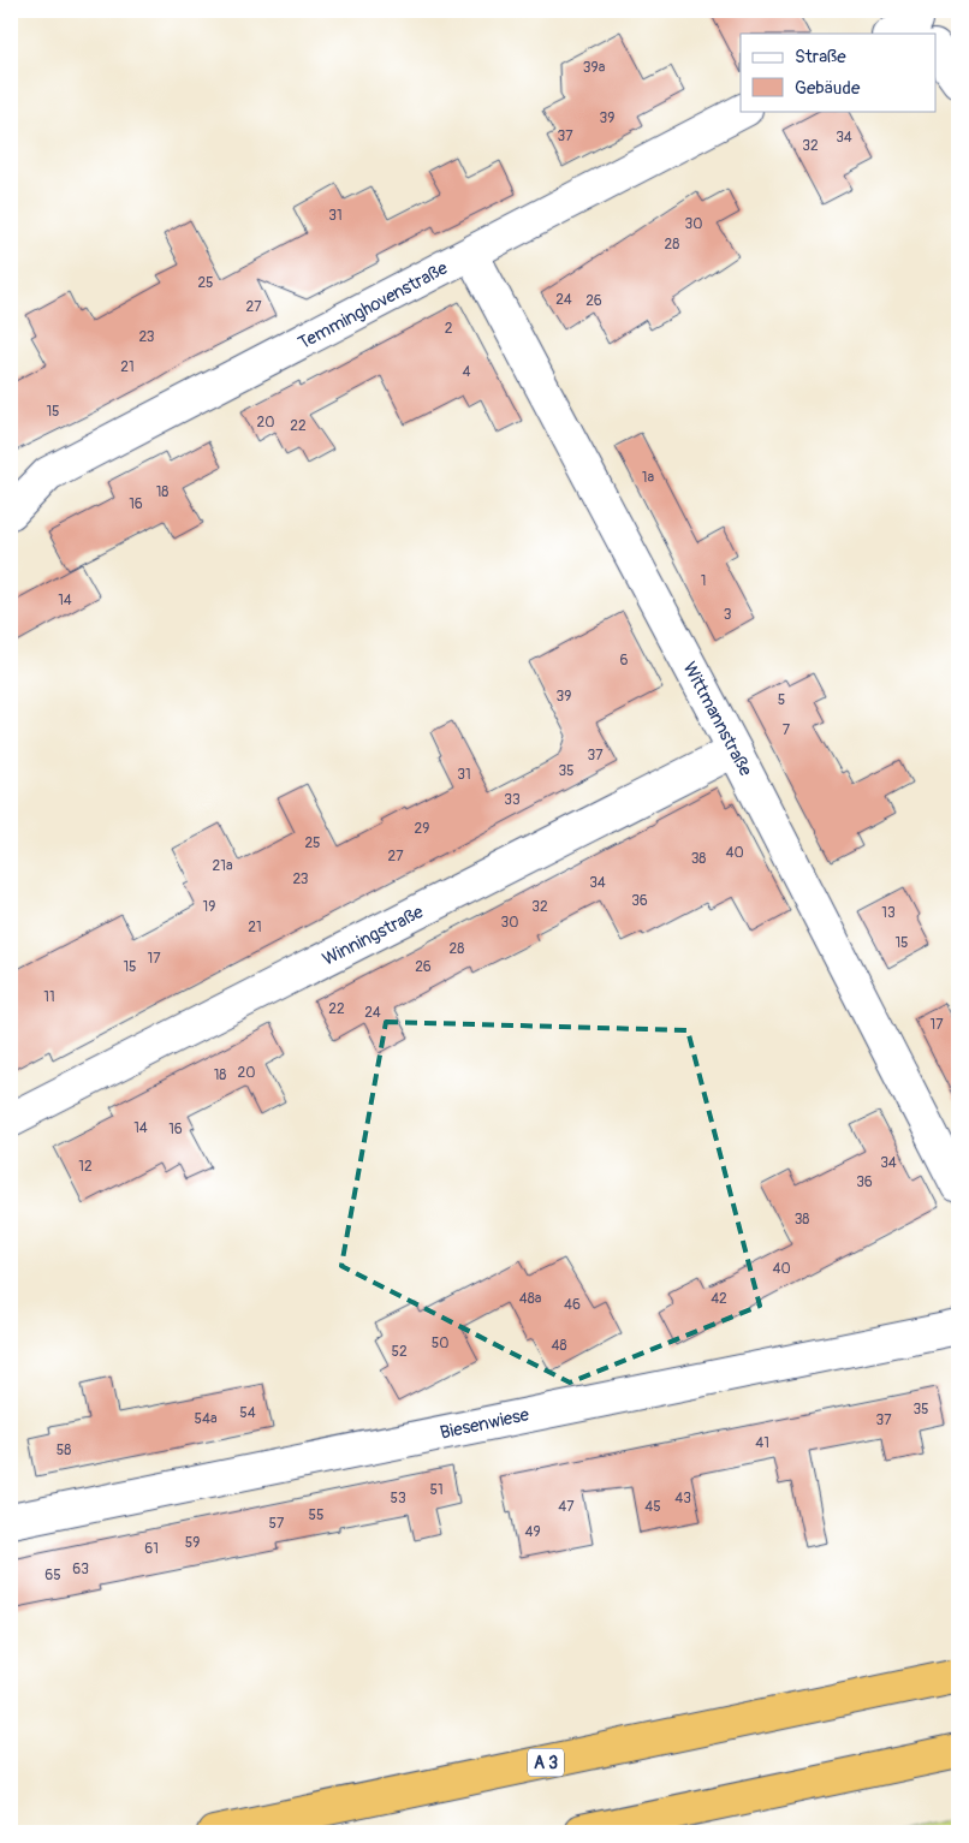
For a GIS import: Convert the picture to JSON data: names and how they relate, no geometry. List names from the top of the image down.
{
  "streets": {
    "highway": ["A 3"],
    "street": [
      "Temminghovenstraße",
      "Wittmannstraße",
      "Winningstraße",
      "Biesenwiese"
    ]
  },
  "crossings": [
    ["Temminghovenstraße", "Wittmannstraße"],
    ["Wittmannstraße", "Winningstraße"]
  ],
  "house_numbers": [
    "39a",
    "39",
    "37",
    "34",
    "32",
    "31",
    "30",
    "28",
    "25",
    "24",
    "26",
    "27",
    "2",
    "23",
    "21",
    "4",
    "15",
    "20",
    "22",
    "1a",
    "18",
    "16",
    "1",
    "14",
    "3",
    "6",
    "39",
    "5",
    "7",
    "37",
    "35",
    "31",
    "33",
    "29",
    "25",
    "40",
    "27",
    "38",
    "21a",
    "23",
    "34",
    "36",
    "19",
    "32",
    "13",
    "30",
    "21",
    "15",
    "28",
    "17",
    "15",
    "26",
    "11",
    "22",
    "24",
    "17",
    "20",
    "18",
    "14",
    "16",
    "34",
    "12",
    "36",
    "38",
    "40",
    "48a",
    "42",
    "46",
    "50",
    "48",
    "52",
    "35",
    "54",
    "54a",
    "37",
    "41",
    "58",
    "51",
    "53",
    "43",
    "47",
    "45",
    "55",
    "57",
    "49",
    "59",
    "61",
    "63",
    "65"
  ],
  "legend": ["Straße", "Gebäude"]
}
